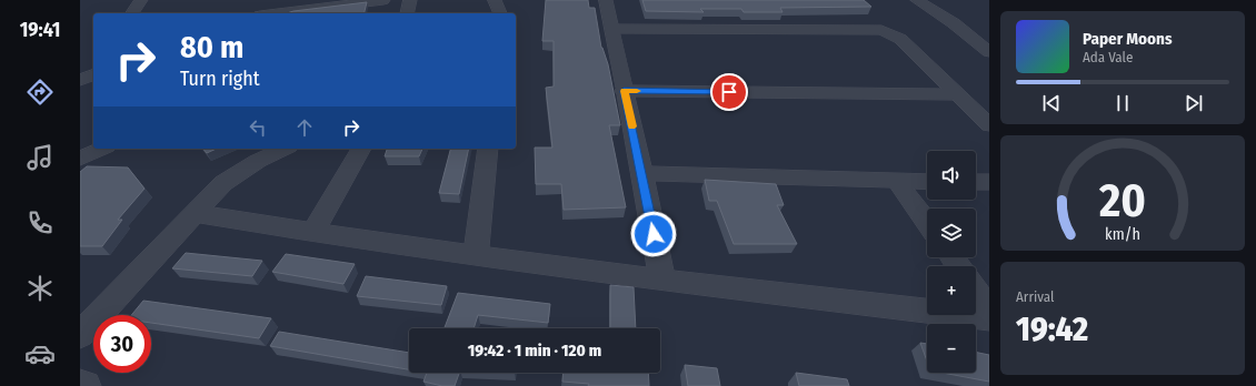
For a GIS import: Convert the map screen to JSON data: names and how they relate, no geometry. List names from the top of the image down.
{
  "page": {
    "tabs": "19:41",
    "turn": ["80 m", "Turn right"],
    "song": ["Paper Moons", "Ada Vale"],
    "map_buttons": ["+", "−"],
    "tile": ["Arrival", "19:42"],
    "limit": "30",
    "trip": "19:42 · 1 min · 120 m",
    "gauge": ["20", "km/h"]
  }
}
